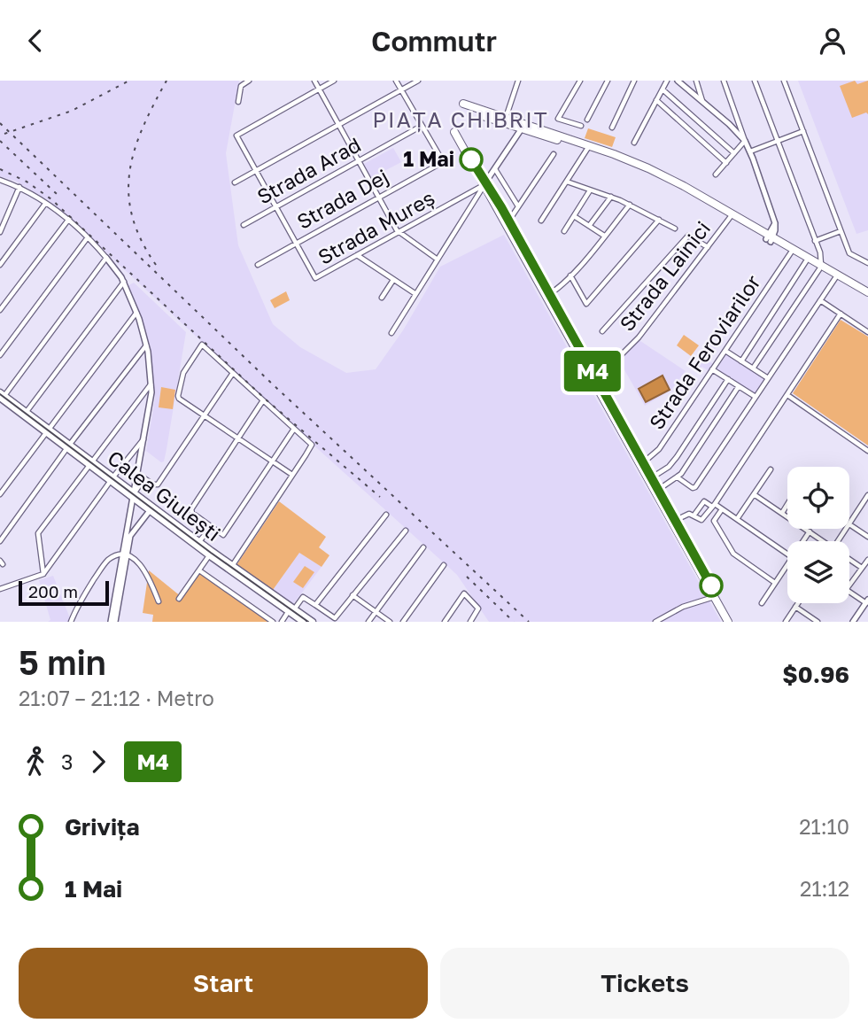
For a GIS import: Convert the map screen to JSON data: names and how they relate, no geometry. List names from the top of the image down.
{
  "streets": {
    "main road": ["Calea Giulești"],
    "street": [
      "Strada Arad",
      "Strada Dej",
      "Strada Mureș",
      "Strada Lainici",
      "Strada Feroviarilor"
    ]
  },
  "crossings": [
    ["Strada Arad", "Strada Dej"],
    ["Strada Dej", "Strada Mureș"]
  ],
  "districts": ["PIAȚA CHIBRIT"],
  "places": ["1 Mai"],
  "lines": ["metro line M4"],
  "scale_bar": "200 m",
  "page": {
    "header": "Commutr",
    "on_map": "M4",
    "scale": "200 m",
    "heading": ["5 min", "21:07 – 21:12 · Metro", "$0.96"],
    "legs": ["3", "M4"],
    "list": [
      {
        "name": "Grivița",
        "value": "21:10"
      },
      {
        "name": "1 Mai",
        "value": "21:12"
      }
    ],
    "buttons": ["Start", "Tickets"]
  }
}
